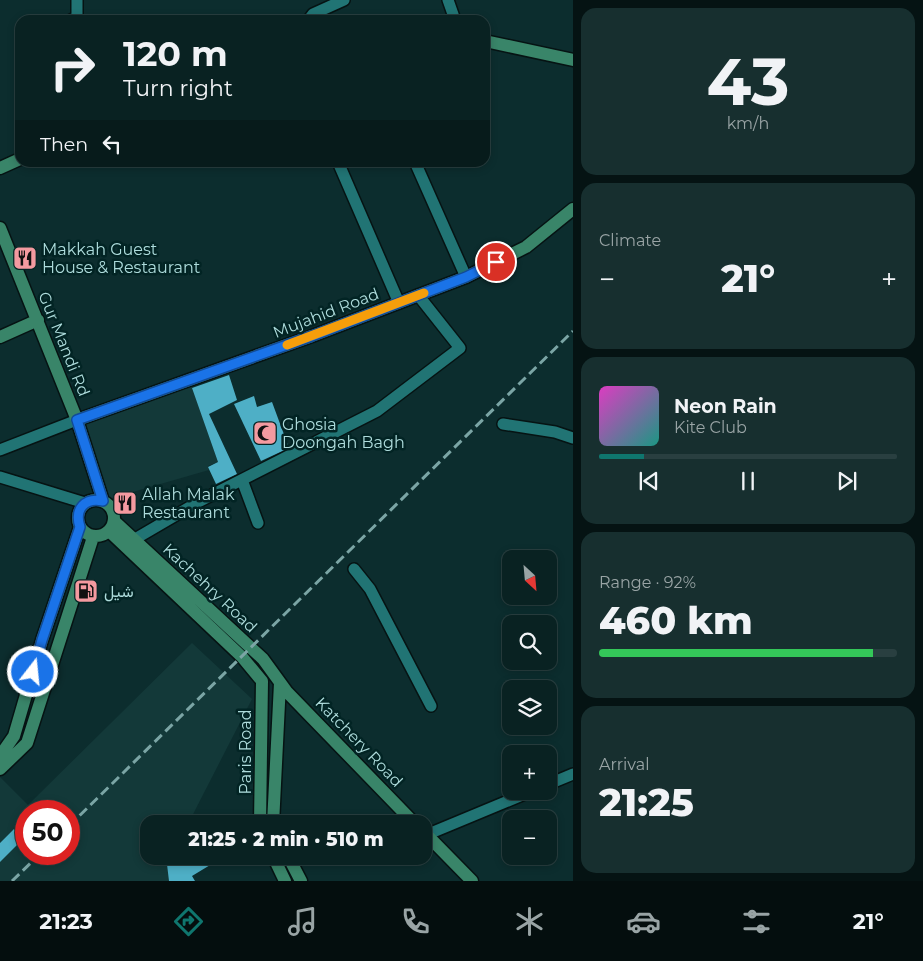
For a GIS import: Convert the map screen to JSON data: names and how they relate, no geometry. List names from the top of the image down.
{
  "streets": {
    "main road": [
      "Mujahid Road",
      "Gur Mandi Rd",
      "Kachehry Road",
      "Katchery Road",
      "Paris Road"
    ]
  },
  "crossings": [
    ["Mujahid Road", "Gur Mandi Rd"],
    ["Gur Mandi Rd", "Kachehry Road"],
    ["Kachehry Road", "Katchery Road"],
    ["Kachehry Road", "Paris Road"],
    ["Katchery Road", "Paris Road"]
  ],
  "places": {
    "restaurant": ["Makkah Guest House & Restaurant", "Allah Malak Restaurant"],
    "mosque": ["Ghosia Doongah Bagh"],
    "fuel station": ["شیل"]
  },
  "north": "bottom right",
  "page": {
    "tile": [
      ["43", "km/h"],
      "Climate",
      ["Range · 92%", "460 km"],
      ["Arrival", "21:25"]
    ],
    "turn": ["120 m", "Turn right"],
    "then": "Then",
    "heat": ["−", "21°", "+"],
    "song": ["Neon Rain", "Kite Club"],
    "map_buttons": ["+", "−"],
    "limit": "50",
    "trip": "21:25 · 2 min · 510 m",
    "tabs": ["21:23", "21°"]
  }
}
